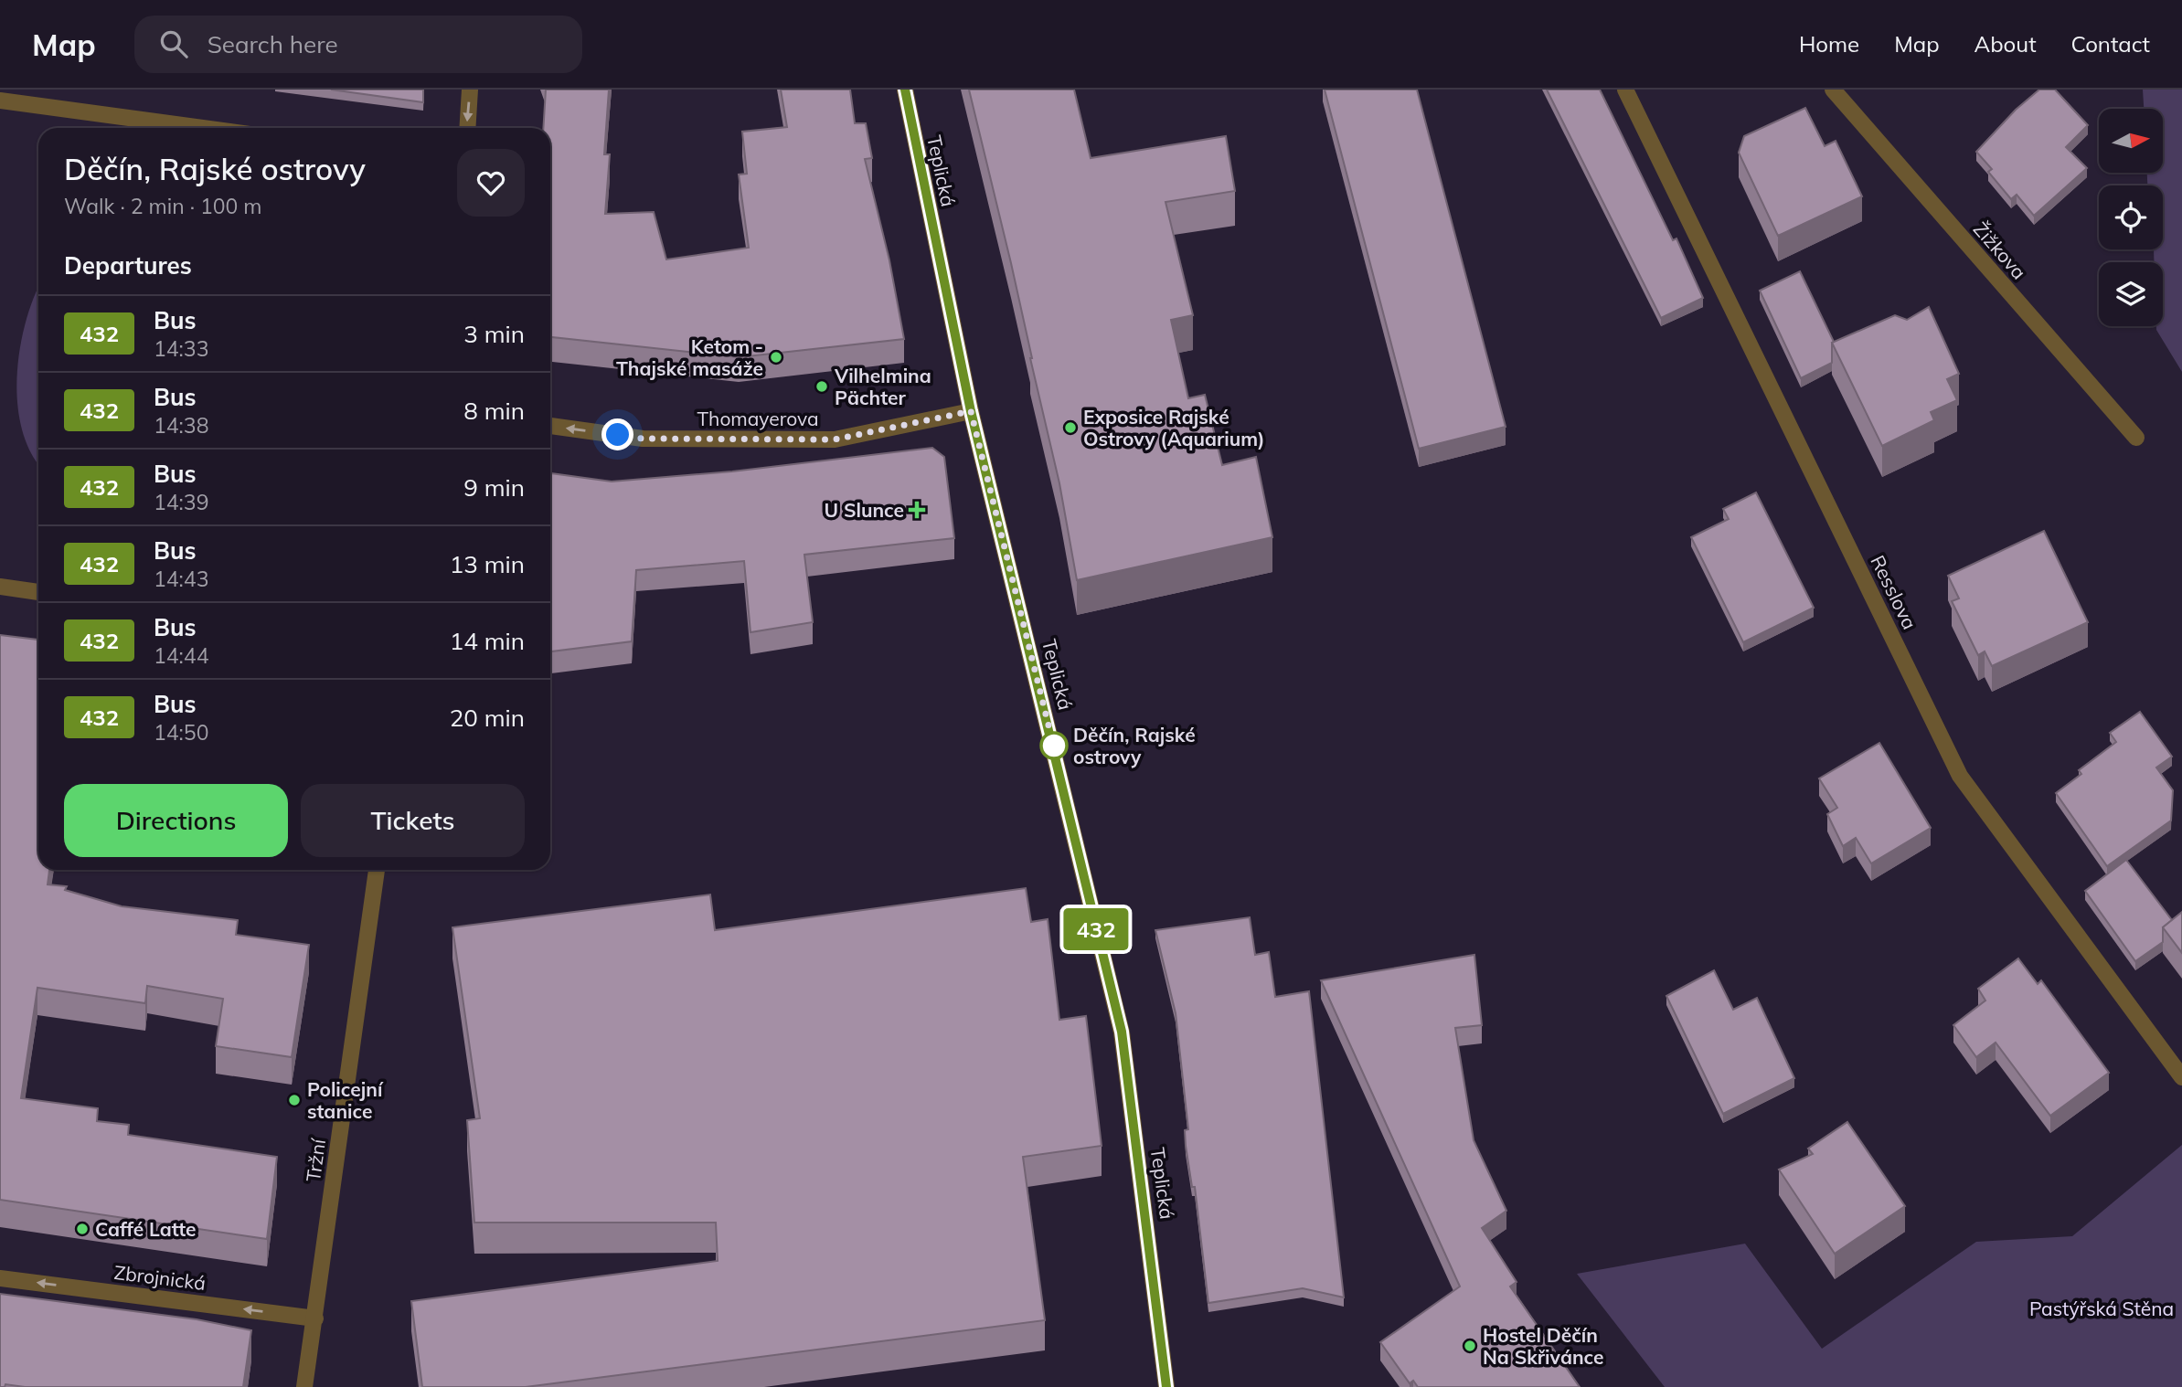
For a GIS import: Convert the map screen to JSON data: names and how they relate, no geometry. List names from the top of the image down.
{
  "streets": {
    "street": [
      "Teplická",
      "Žižkova",
      "Thomayerova",
      "Resslova",
      "Tržní",
      "Zbrojnická"
    ]
  },
  "crossings": [
    ["Teplická", "Thomayerova"],
    ["Tržní", "Zbrojnická"]
  ],
  "one_way": ["Thomayerova", "Zbrojnická"],
  "parks": ["Pastýřská Stěna"],
  "places": {
    "other": [
      "Ketom - Thajské masáže",
      "Vilhelmina Pächter",
      "Exposice Rajské Ostrovy (Aquarium)",
      "Děčín, Rajské ostrovy",
      "Policejní stanice",
      "Caffé Latte",
      "Hostel Děčín Na Skřivánce"
    ],
    "health": ["U Slunce"]
  },
  "lines": ["bus line 432"],
  "north": "right",
  "page": {
    "header": "Map",
    "search": "Search here",
    "nav": [
      "Home",
      "Map",
      "About",
      "Contact"
    ],
    "on_map": "432",
    "heading": [
      ["Děčín, Rajské ostrovy", "Walk · 2 min · 100 m"],
      "Departures"
    ],
    "list": [
      {
        "mark": "432",
        "name": "Bus",
        "note": "14:33",
        "value": "3 min"
      },
      {
        "mark": "432",
        "name": "Bus",
        "note": "14:38",
        "value": "8 min"
      },
      {
        "mark": "432",
        "name": "Bus",
        "note": "14:39",
        "value": "9 min"
      },
      {
        "mark": "432",
        "name": "Bus",
        "note": "14:43",
        "value": "13 min"
      },
      {
        "mark": "432",
        "name": "Bus",
        "note": "14:44",
        "value": "14 min"
      },
      {
        "mark": "432",
        "name": "Bus",
        "note": "14:50",
        "value": "20 min"
      }
    ],
    "buttons": ["Directions", "Tickets"]
  }
}
